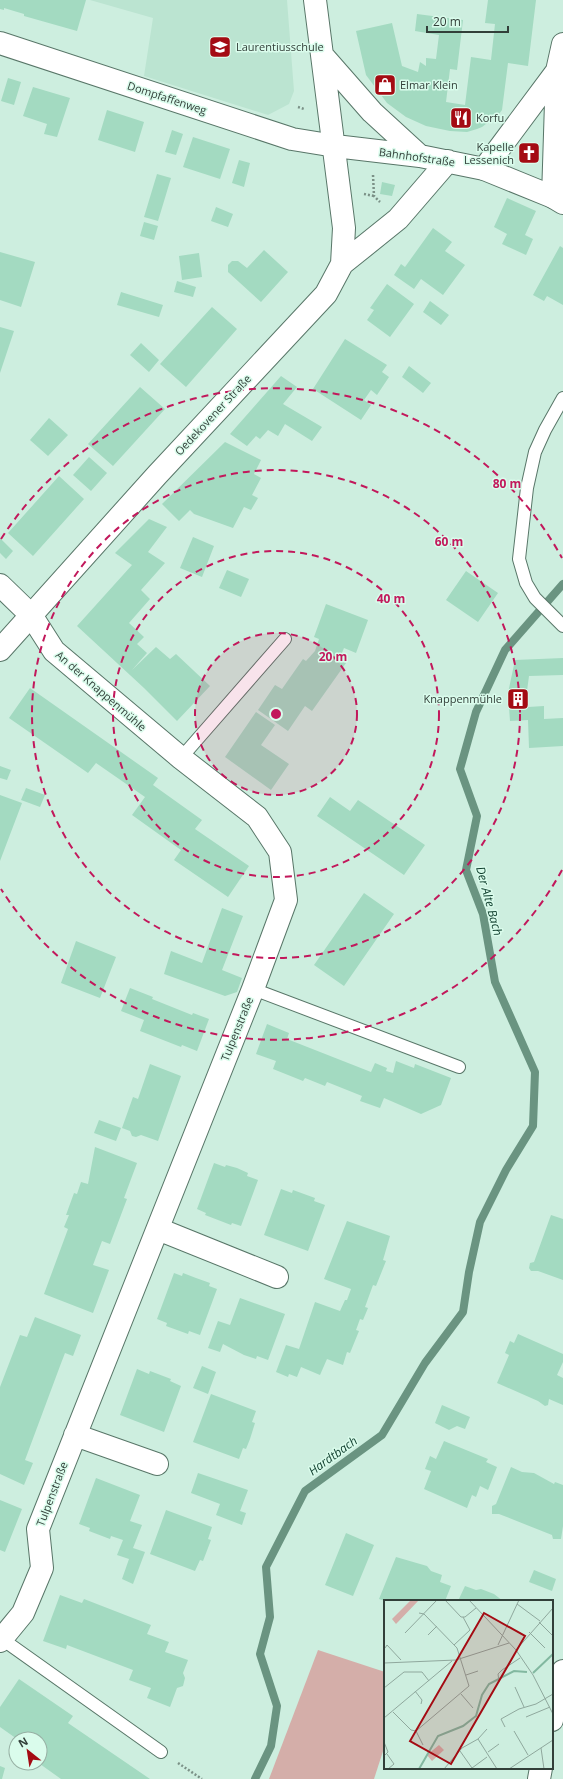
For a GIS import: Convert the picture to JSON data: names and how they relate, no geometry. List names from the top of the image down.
{
  "streets": {
    "street": [
      "Dompfaffenweg",
      "Bahnhofstraße",
      "Oedekovener Straße",
      "An der Knappenmühle",
      "Tulpenstraße"
    ]
  },
  "crossings": [
    ["Dompfaffenweg", "Bahnhofstraße"],
    ["Dompfaffenweg", "Oedekovener Straße"],
    ["Bahnhofstraße", "Oedekovener Straße"],
    ["Oedekovener Straße", "An der Knappenmühle"],
    ["An der Knappenmühle", "Tulpenstraße"]
  ],
  "water": ["Der Alte Bach", "Hardtbach"],
  "places": {
    "school or university": ["Laurentiusschule"],
    "shop": ["Elmar Klein"],
    "restaurant": ["Korfu"],
    "church": ["Kapelle Lessenich"],
    "building": ["Knappenmühle"]
  },
  "scale_bar": "20 m",
  "north": "top left",
  "rings": [
    "80 m",
    "60 m",
    "40 m",
    "20 m"
  ]
}
